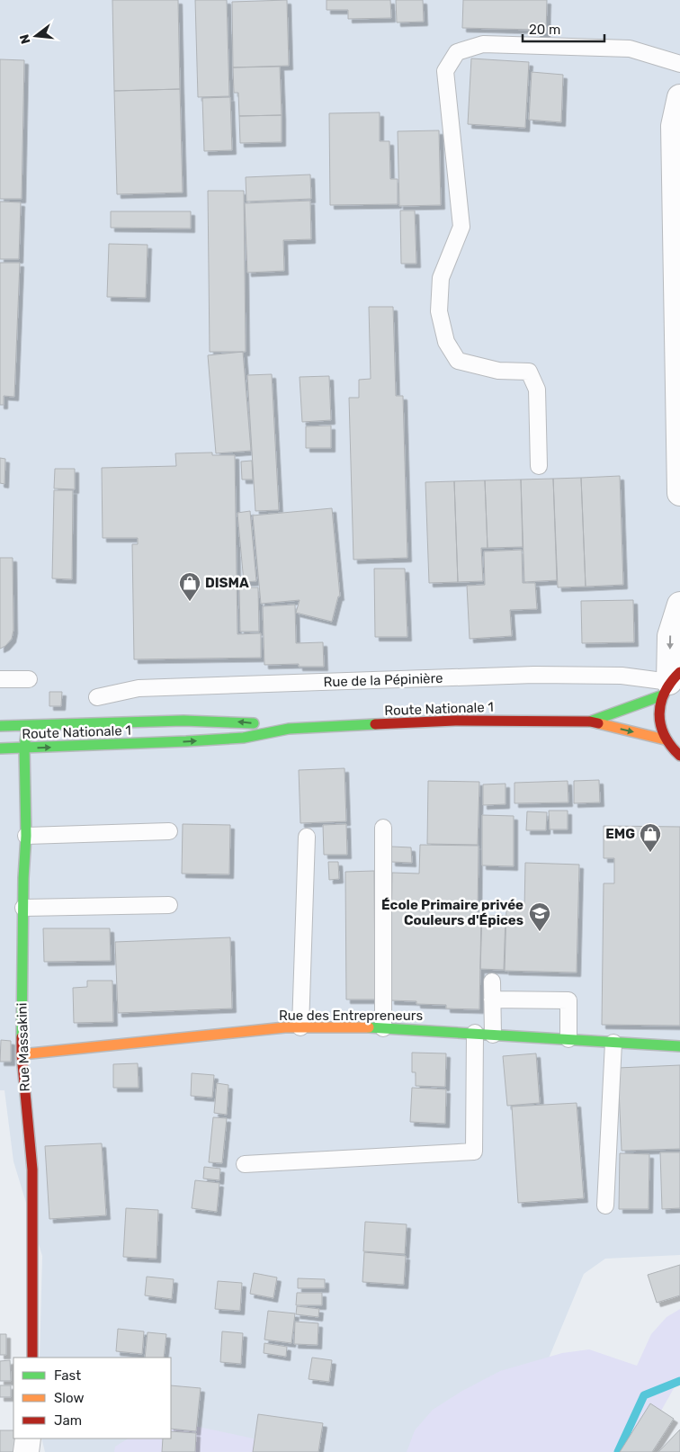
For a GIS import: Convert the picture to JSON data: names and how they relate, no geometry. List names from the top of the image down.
{
  "streets": {
    "street": ["Route Nationale 1", "Rue des Entrepreneurs", "Rue Massakini"],
    "lane": ["Rue de la Pépinière"]
  },
  "crossings": [
    ["Rue de la Pépinière", "Route Nationale 1"],
    ["Route Nationale 1", "Rue Massakini"],
    ["Rue des Entrepreneurs", "Rue Massakini"]
  ],
  "places": {
    "shop": ["DISMA", "EMG"],
    "school or university": ["École Primaire privée Couleurs d'Épices"]
  },
  "legend": ["Fast", "Slow", "Jam"],
  "scale_bar": "20 m",
  "north": "left"
}
